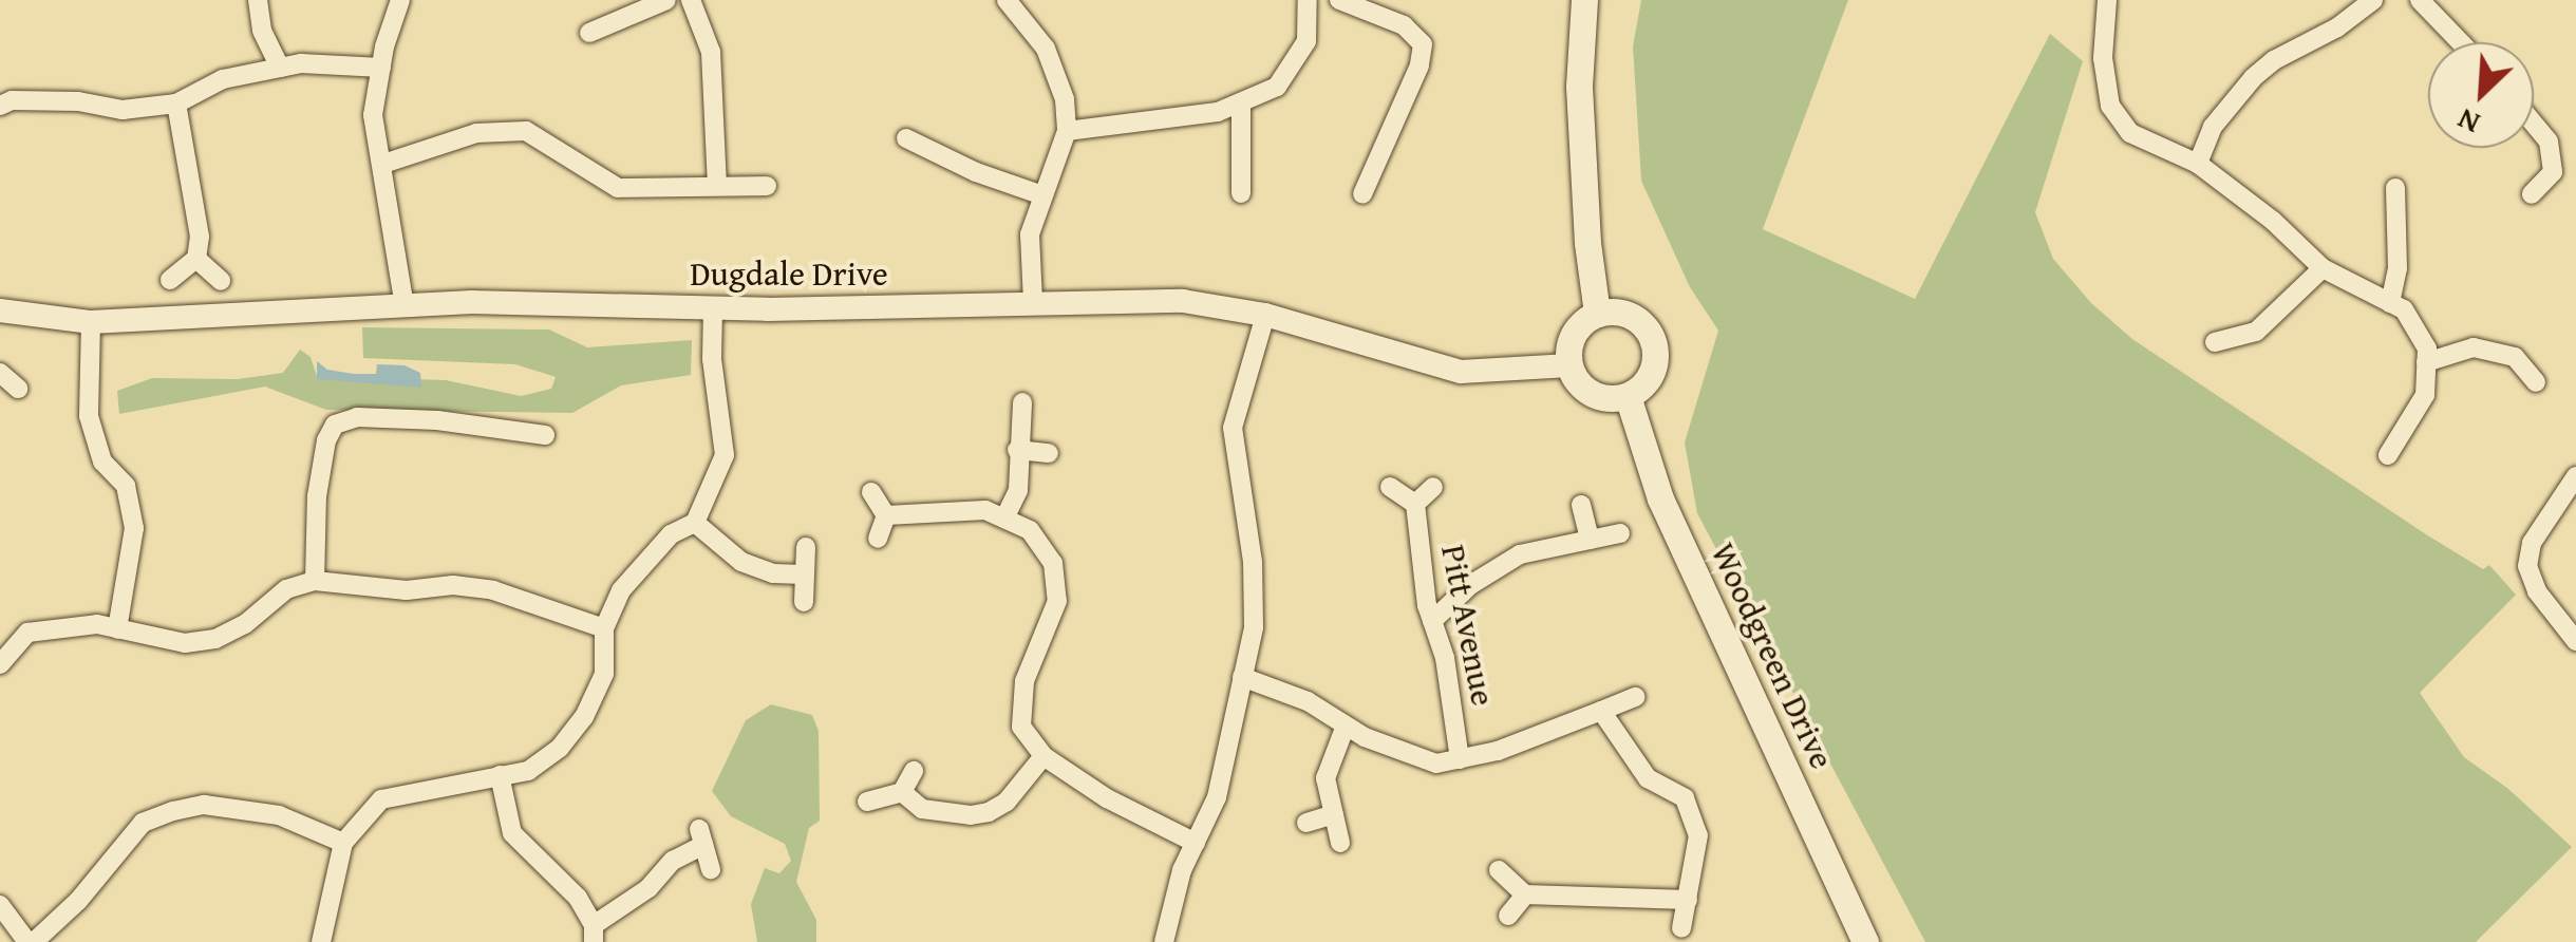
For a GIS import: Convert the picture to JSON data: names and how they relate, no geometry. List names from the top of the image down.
{
  "streets": {
    "main road": ["Woodgreen Drive"],
    "street": ["Dugdale Drive", "Pitt Avenue"]
  },
  "crossings": [
    ["Dugdale Drive", "Woodgreen Drive"]
  ],
  "north": "bottom left"
}
